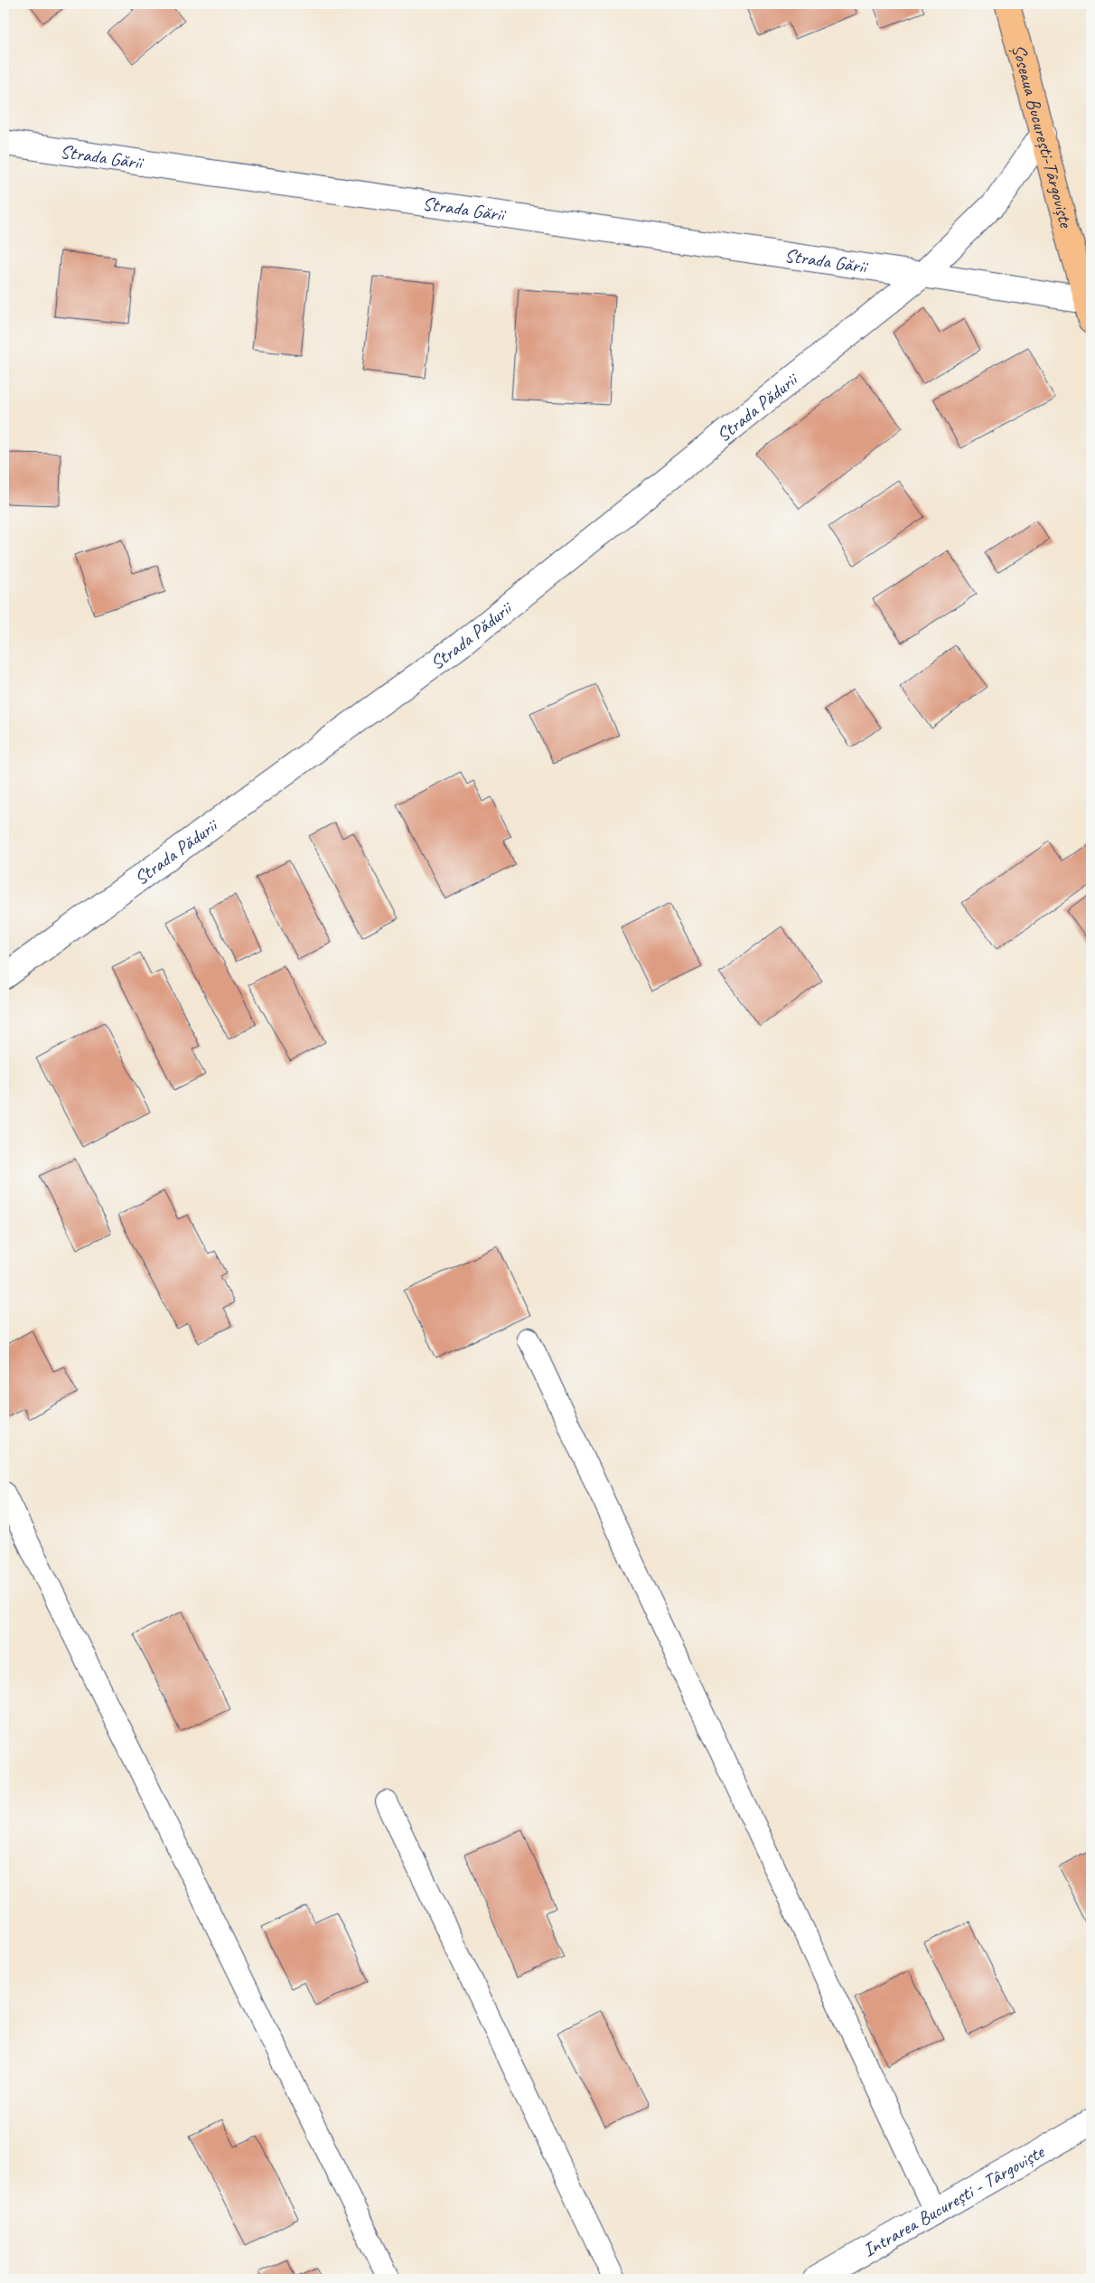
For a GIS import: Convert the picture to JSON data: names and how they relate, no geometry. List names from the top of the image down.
{
  "streets": {
    "main road": ["Șoseaua București-Târgoviște"],
    "street": ["Strada Gării", "Strada Pădurii", "Intrarea București - Târgoviște"]
  },
  "crossings": [
    ["Șoseaua București-Târgoviște", "Strada Gării"],
    ["Șoseaua București-Târgoviște", "Strada Pădurii"],
    ["Strada Gării", "Strada Pădurii"]
  ]
}
